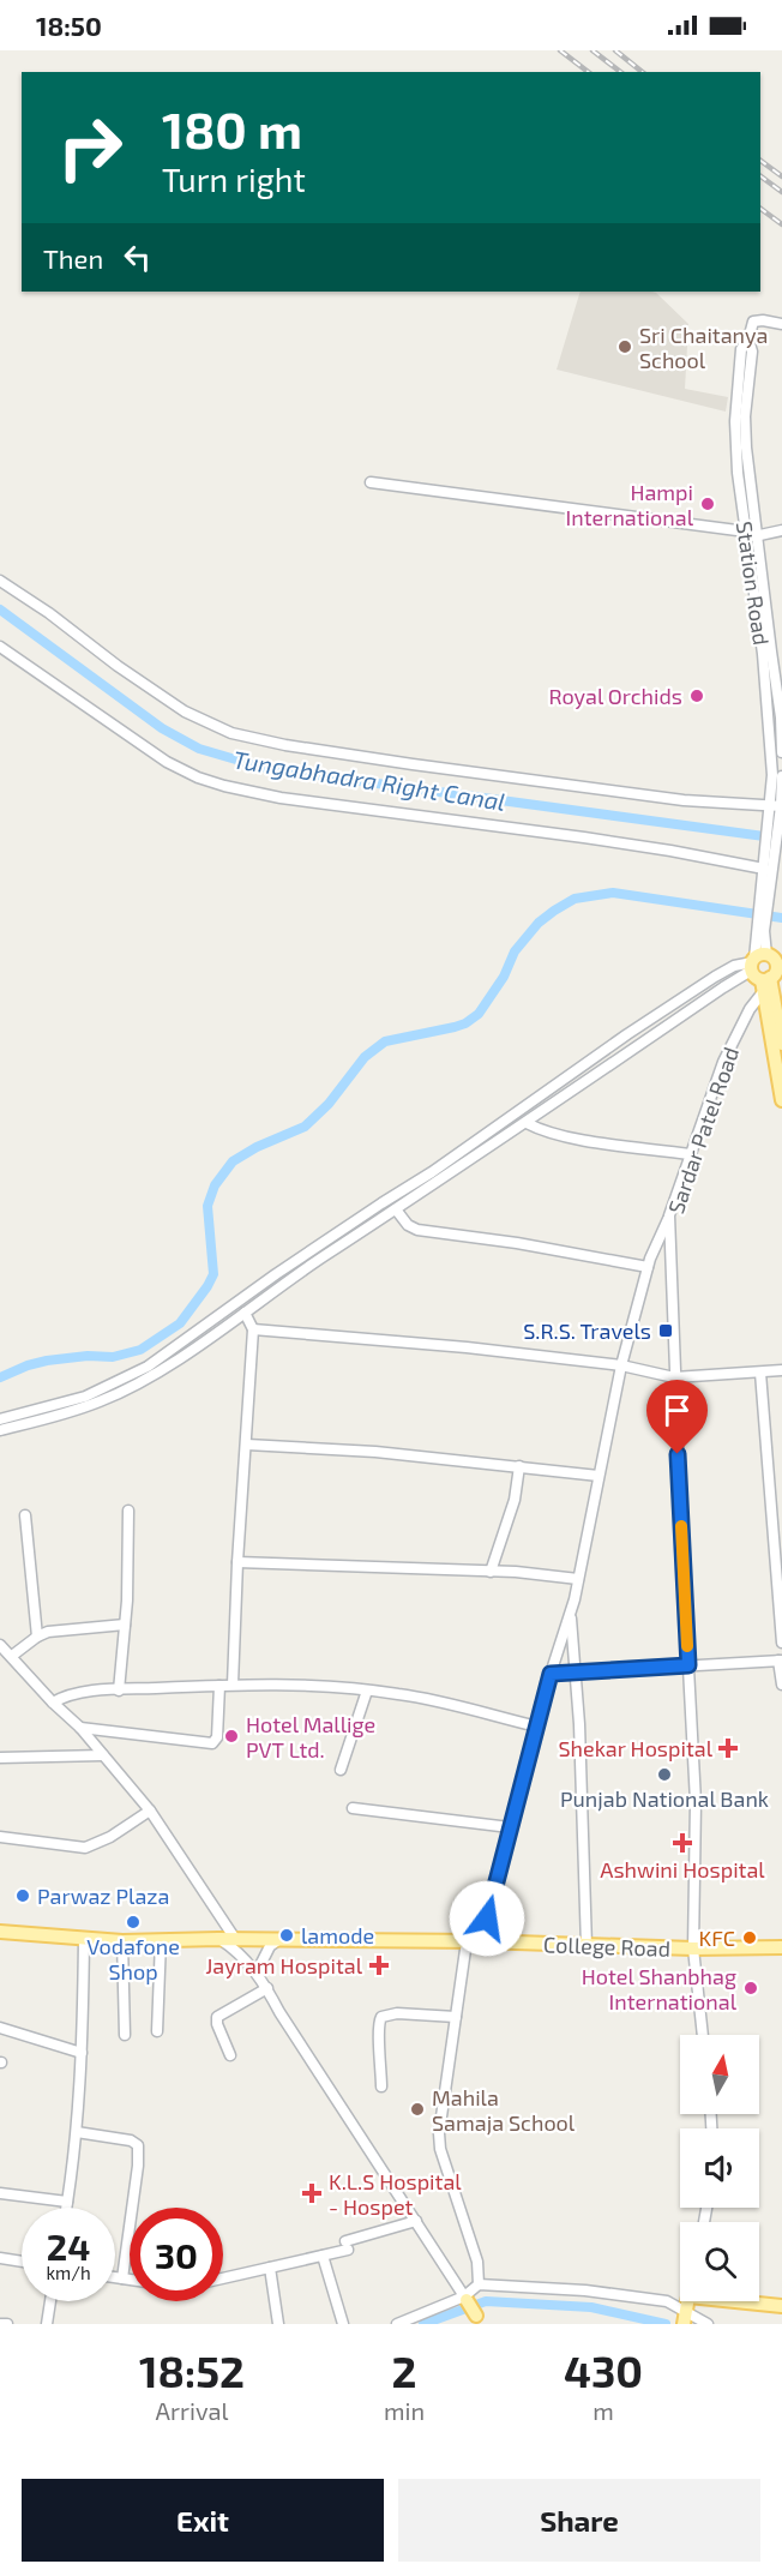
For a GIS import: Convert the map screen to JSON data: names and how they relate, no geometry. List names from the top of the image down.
{
  "streets": {
    "main road": ["College Road"],
    "street": ["Station Road", "Sardar Patel Road"]
  },
  "crossings": [
    ["Sardar Patel Road", "College Road"]
  ],
  "water": ["Tungabhadra Right Canal"],
  "places": {
    "other": [
      "Sri Chaitanya School",
      "Hampi International",
      "Royal Orchids",
      "Hotel Mallige PVT Ltd.",
      "Punjab National Bank",
      "Parwaz Plaza",
      "Vodafone Shop",
      "lamode",
      "KFC",
      "Hotel Shanbhag International",
      "Mahila Samaja School"
    ],
    "transit": ["S.R.S. Travels"],
    "health": [
      "Shekar Hospital",
      "Ashwini Hospital",
      "Jayram Hospital",
      "K.L.S Hospital - Hospet"
    ]
  },
  "north": "top",
  "page": {
    "status": "18:50",
    "turn": ["180 m", "Turn right"],
    "then": "Then",
    "speed": "24 km/h",
    "limit": "30",
    "eta": [
      "18:52",
      "Arrival",
      "2",
      "min",
      "430",
      "m"
    ],
    "buttons": ["Exit", "Share"]
  }
}
